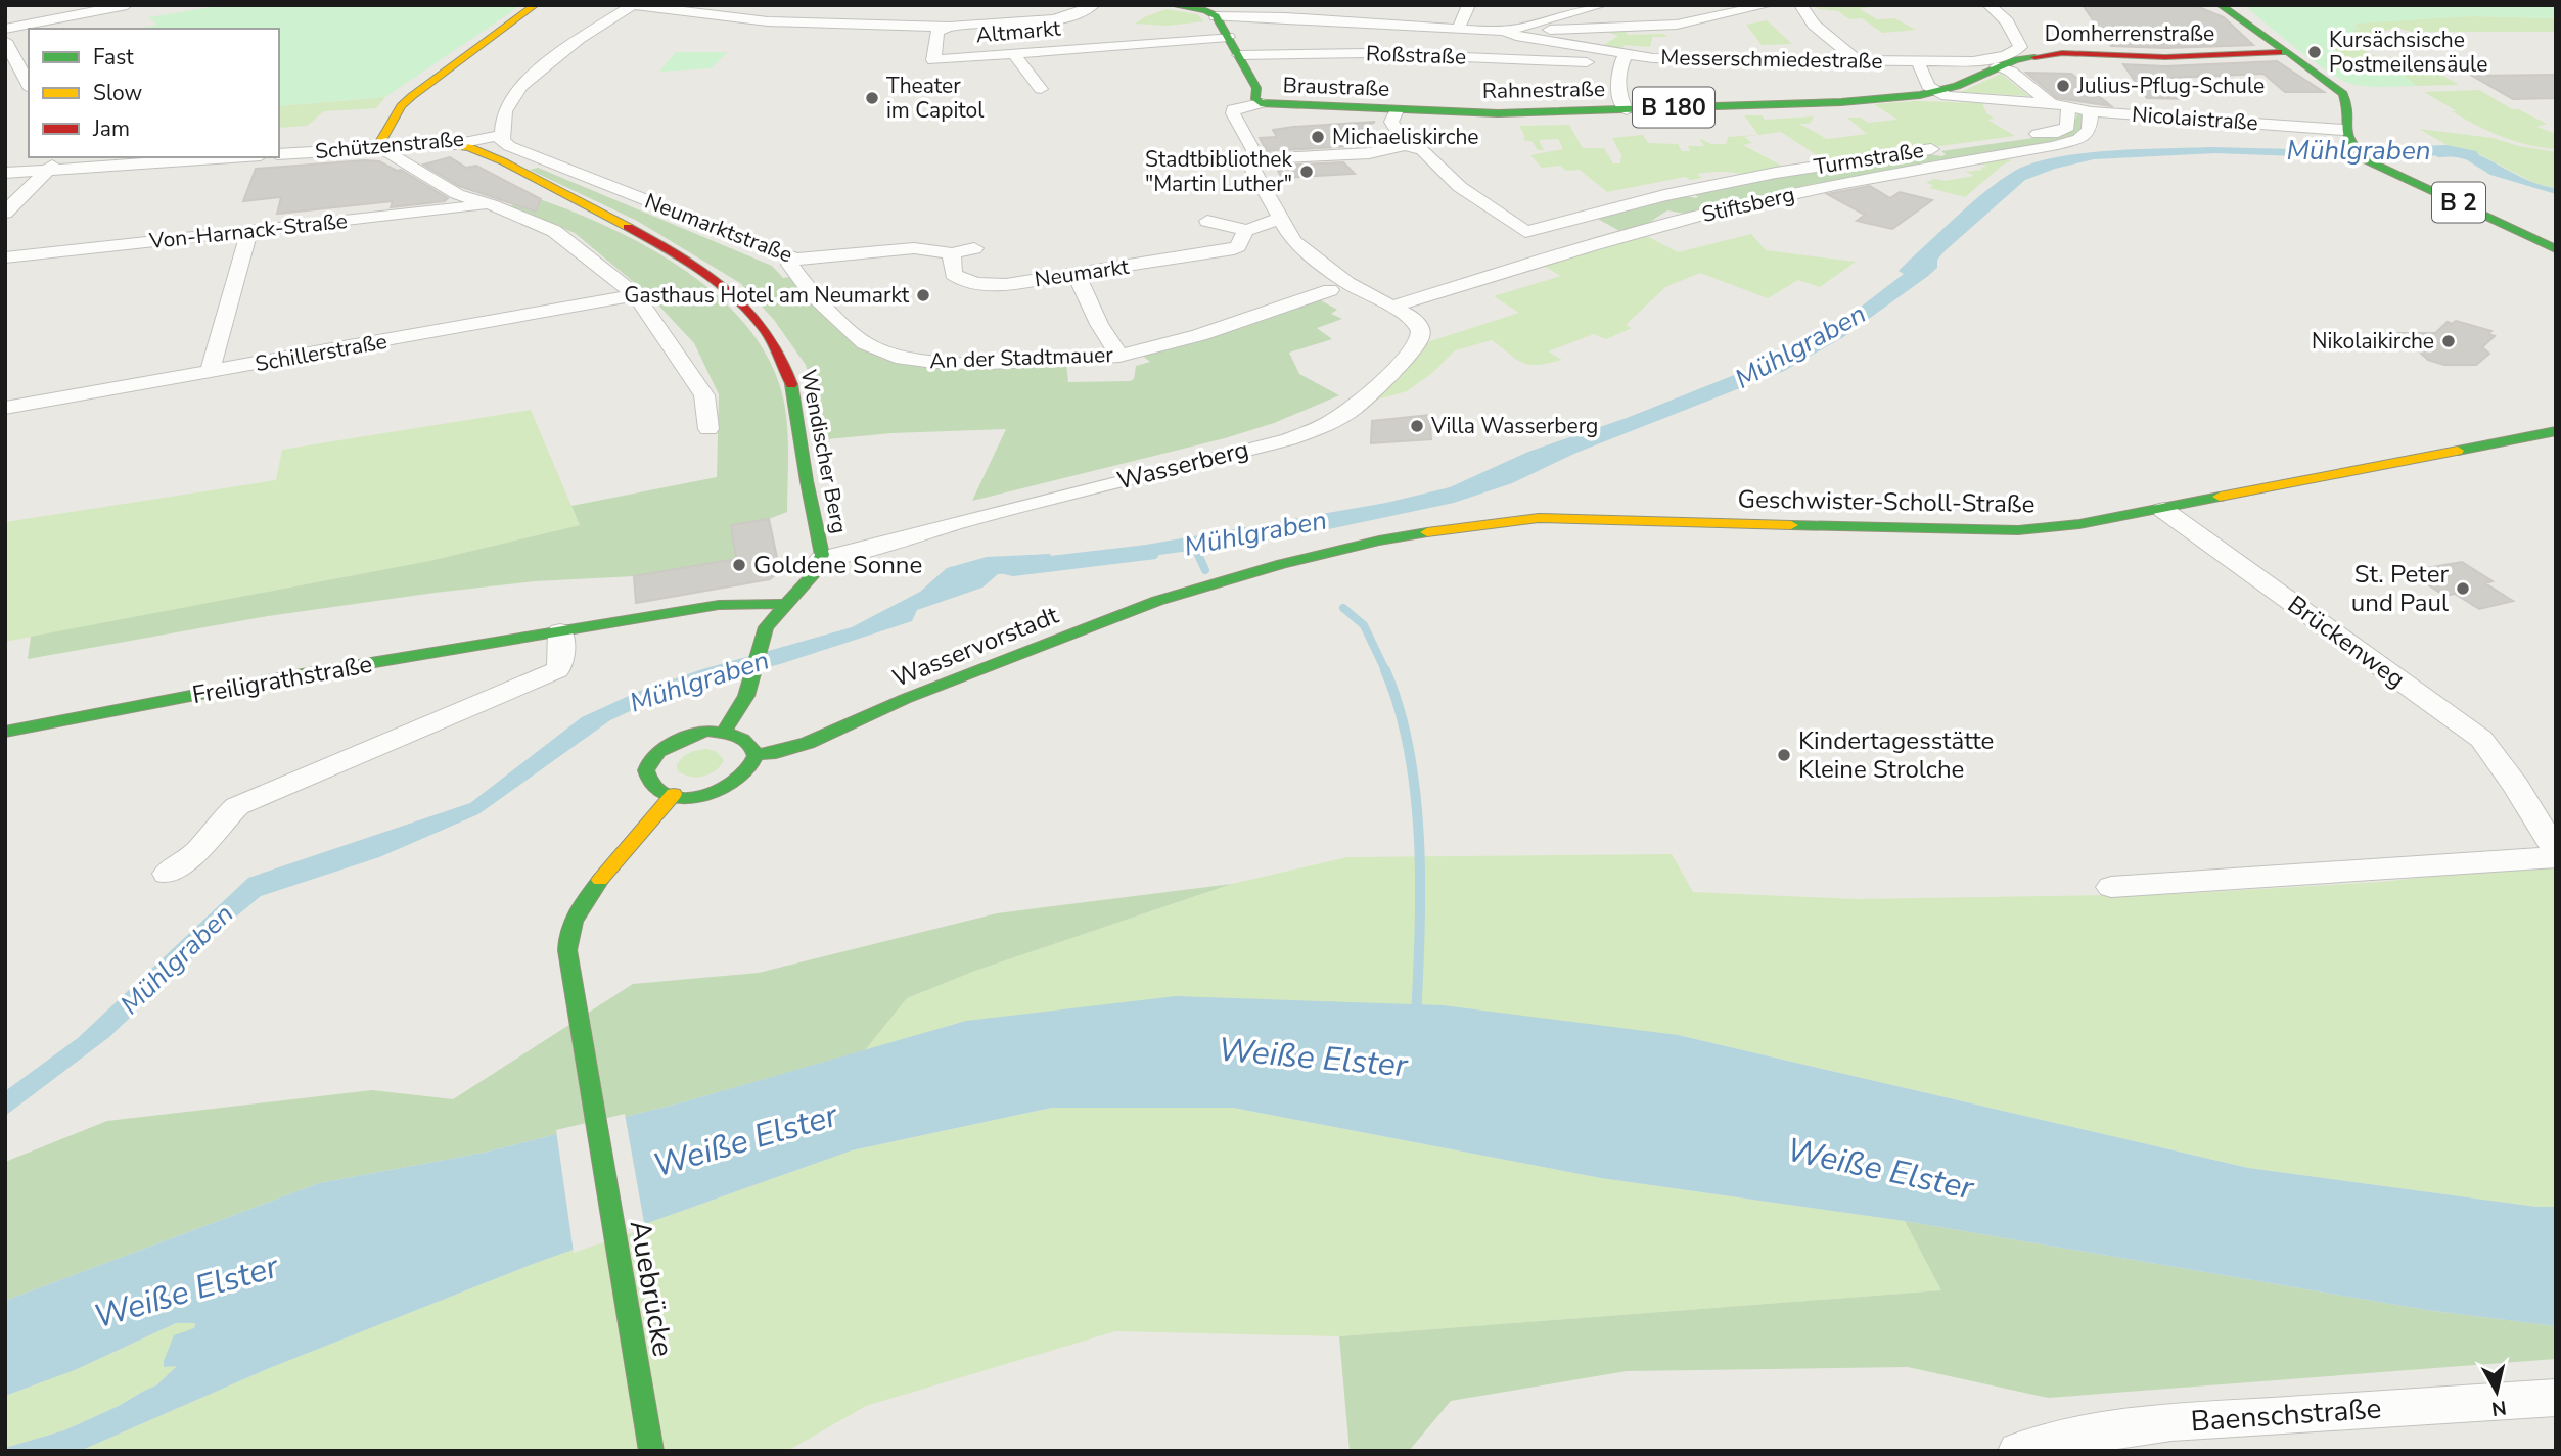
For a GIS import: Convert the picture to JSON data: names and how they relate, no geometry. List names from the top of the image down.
{
  "streets": {
    "main road": [
      "Domherrenstraße",
      "Braustraße",
      "Rahnestraße",
      "B 180",
      "Schützenstraße",
      "B 2",
      "Wendischer Berg",
      "Geschwister-Scholl-Straße",
      "Wasservorstadt",
      "Freiligrathstraße",
      "Auebrücke"
    ],
    "street": [
      "Altmarkt",
      "Roßstraße",
      "Messerschmiedestraße",
      "Nicolaistraße",
      "Turmstraße",
      "Stiftsberg",
      "Neumarktstraße",
      "Von-Harnack-Straße",
      "Neumarkt",
      "Schillerstraße",
      "An der Stadtmauer",
      "Wasserberg",
      "Brückenweg",
      "Baenschstraße"
    ]
  },
  "crossings": [
    ["Domherrenstraße", "Rahnestraße"],
    ["Domherrenstraße", "B 2"],
    ["Braustraße", "Rahnestraße"],
    ["Nicolaistraße", "Turmstraße"],
    ["Nicolaistraße", "B 2"],
    ["Nicolaistraße", "Stiftsberg"],
    ["Schützenstraße", "Neumarktstraße"],
    ["Schützenstraße", "Wendischer Berg"],
    ["Stiftsberg", "Wasserberg"],
    ["Neumarktstraße", "Neumarkt"],
    ["Neumarktstraße", "An der Stadtmauer"],
    ["An der Stadtmauer", "Wasserberg"],
    ["Wendischer Berg", "Wasserberg"],
    ["Wendischer Berg", "Wasservorstadt"],
    ["Wendischer Berg", "Freiligrathstraße"],
    ["Wendischer Berg", "Auebrücke"],
    ["Geschwister-Scholl-Straße", "Brückenweg"],
    ["Geschwister-Scholl-Straße", "Wasservorstadt"],
    ["Wasservorstadt", "Auebrücke"]
  ],
  "water": ["Mühlgraben", "Weiße Elster"],
  "places": [
    "Kursächsische Postmeilensäule",
    "Julius-Pflug-Schule",
    "Theater im Capitol",
    "Michaeliskirche",
    "Stadtbibliothek \"Martin Luther\"",
    "Gasthaus Hotel am Neumarkt",
    "Nikolaikirche",
    "Villa Wasserberg",
    "Goldene Sonne",
    "St. Peter und Paul",
    "Kindertagesstätte Kleine Strolche"
  ],
  "legend": ["Fast", "Slow", "Jam"],
  "north": "bottom"
}
